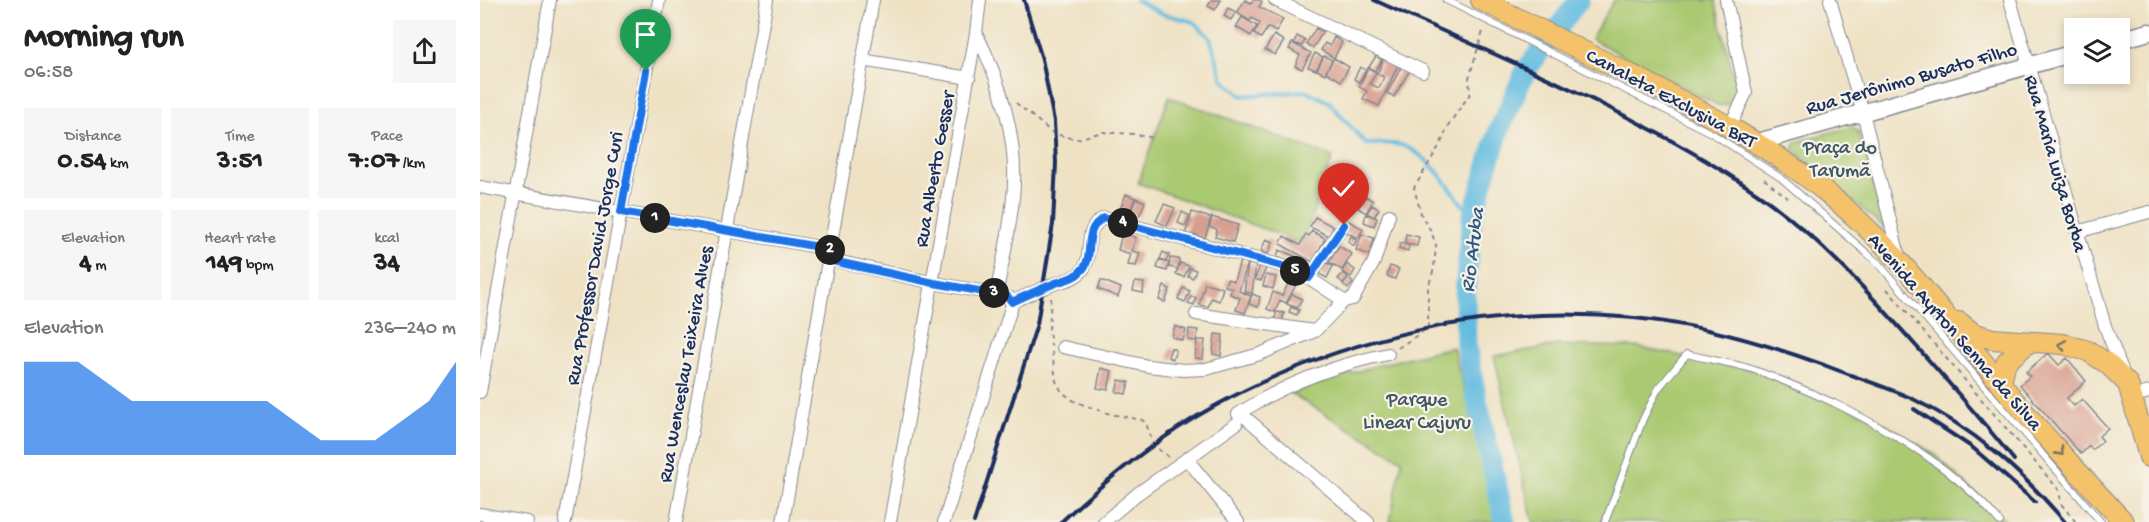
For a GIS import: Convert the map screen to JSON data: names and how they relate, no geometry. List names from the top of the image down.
{
  "streets": {
    "main road": ["Rua Maria Luiza Borba", "Avenida Ayrton Senna da Silva"],
    "street": [
      "Rua Jerônimo Busato Filho",
      "Rua Alberto Gesser",
      "Rua Professor David Jorge Curi",
      "Rua Wenceslau Teixeira Alves"
    ],
    "lane": ["Canaleta Exclusiva BRT"]
  },
  "crossings": [
    ["Rua Jerônimo Busato Filho", "Rua Maria Luiza Borba"],
    ["Rua Jerônimo Busato Filho", "Avenida Ayrton Senna da Silva"],
    ["Canaleta Exclusiva BRT", "Avenida Ayrton Senna da Silva"]
  ],
  "water": ["Rio Atuba"],
  "parks": ["Praça do Tarumã", "Parque Linear Cajuru"],
  "page": {
    "heading": ["Morning run", "06:58"],
    "stats": [
      ["Distance", "0.54 km"],
      ["Time", "3:51"],
      ["Pace", "7:07 /km"],
      ["Elevation", "4 m"],
      ["Heart rate", "149 bpm"],
      ["kcal", "34"]
    ],
    "pins": [
      "1",
      "4",
      "2",
      "5",
      "3"
    ],
    "chart": ["Elevation", "236–240 m"]
  }
}
